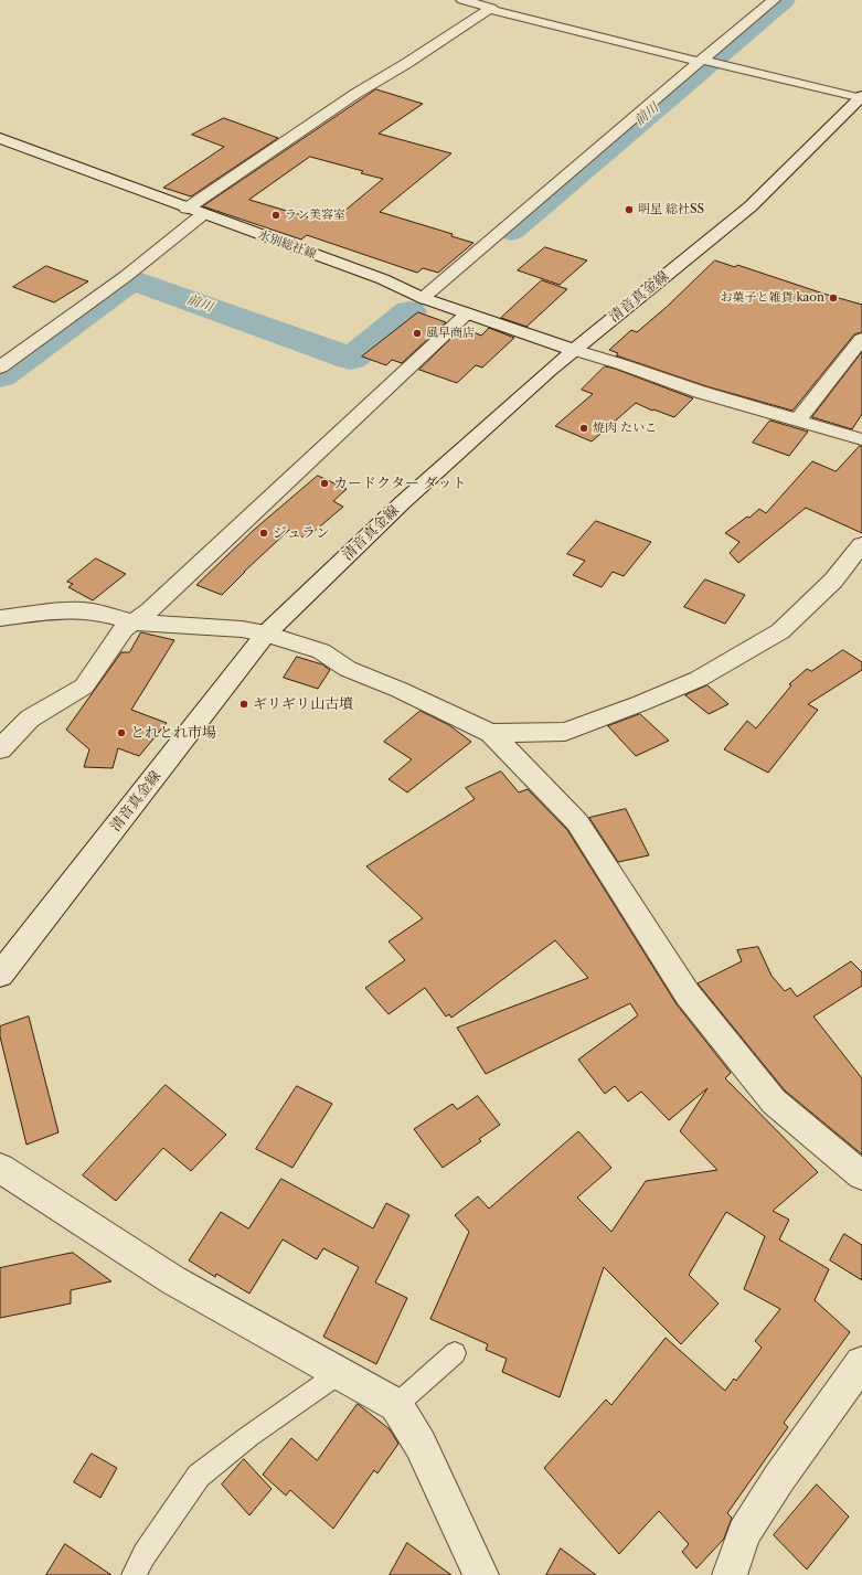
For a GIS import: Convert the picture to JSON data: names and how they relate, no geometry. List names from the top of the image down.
{
  "streets": {
    "street": ["水別総社線", "清音真金線"]
  },
  "crossings": [
    ["水別総社線", "清音真金線"]
  ],
  "water": ["前川"],
  "places": [
    "明星 総社SS",
    "ラン美容室",
    "お菓子と雑貨 kaon",
    "風早商店",
    "焼肉 たいこ",
    "カードクター ダット",
    "ジュラン",
    "ギリギリ山古墳",
    "とれとれ市場"
  ]
}
